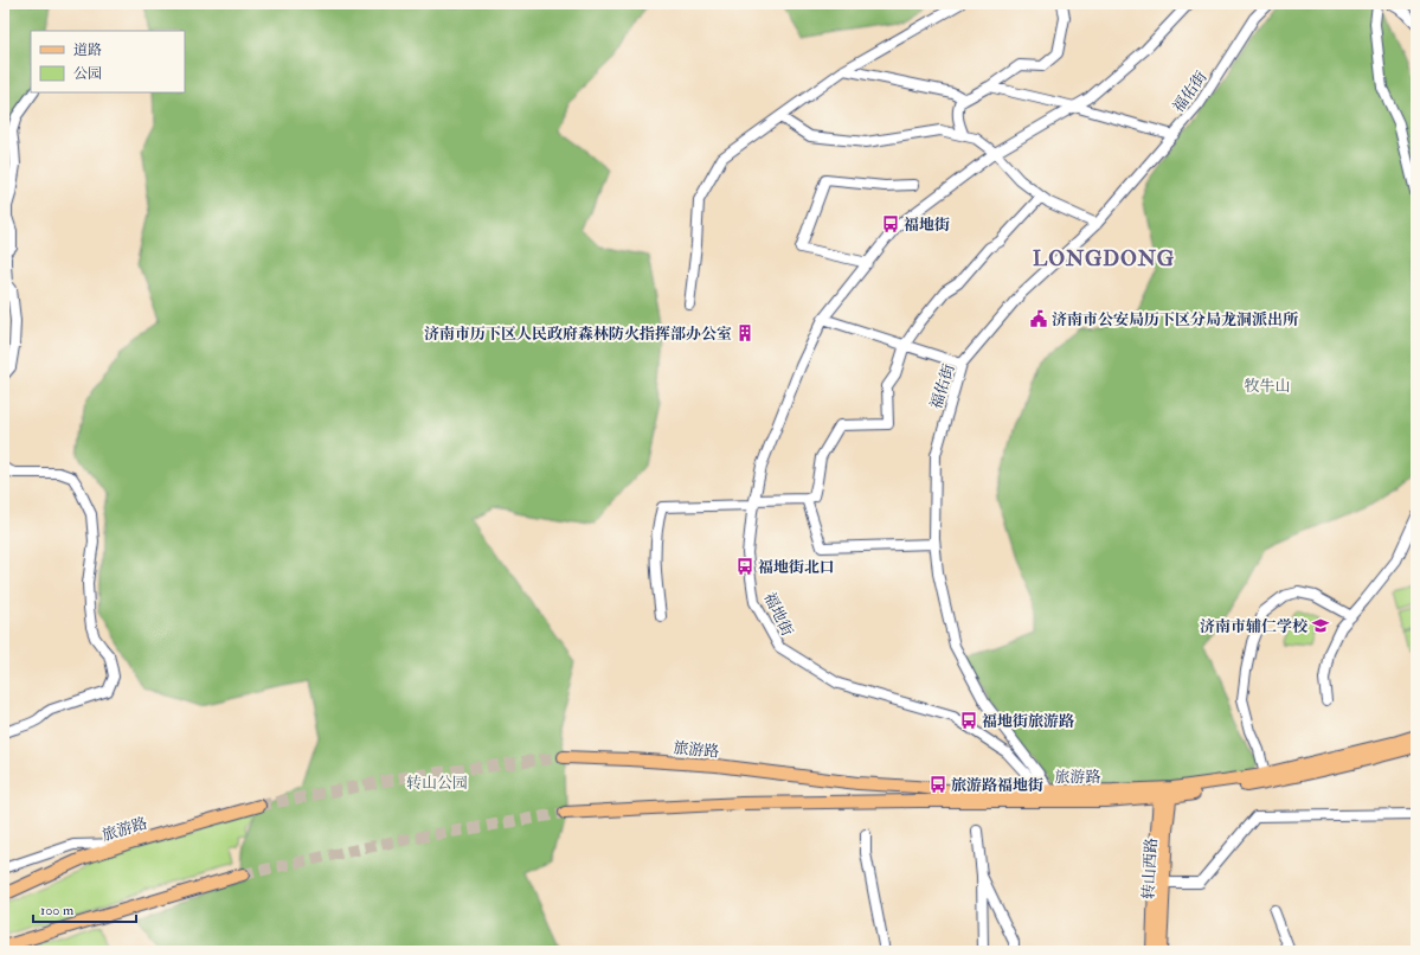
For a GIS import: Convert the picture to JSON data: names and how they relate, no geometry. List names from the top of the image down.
{
  "streets": {
    "main road": ["旅游路", "转山西路"],
    "street": ["福佑街", "福地街"]
  },
  "crossings": [
    ["福佑街", "福地街"],
    ["福佑街", "旅游路"],
    ["福地街", "旅游路"],
    ["旅游路", "转山西路"]
  ],
  "districts": ["LONGDONG"],
  "parks": ["牧牛山", "转山公园"],
  "places": {
    "bus stop": [
      "福地街",
      "福地街北口",
      "福地街旅游路",
      "旅游路福地街"
    ],
    "public building": ["济南市公安局历下区分局龙洞派出所"],
    "building": ["济南市历下区人民政府森林防火指挥部办公室"],
    "school or university": ["济南市辅仁学校"]
  },
  "legend": ["道路", "公园"],
  "scale_bar": "100 m"
}
